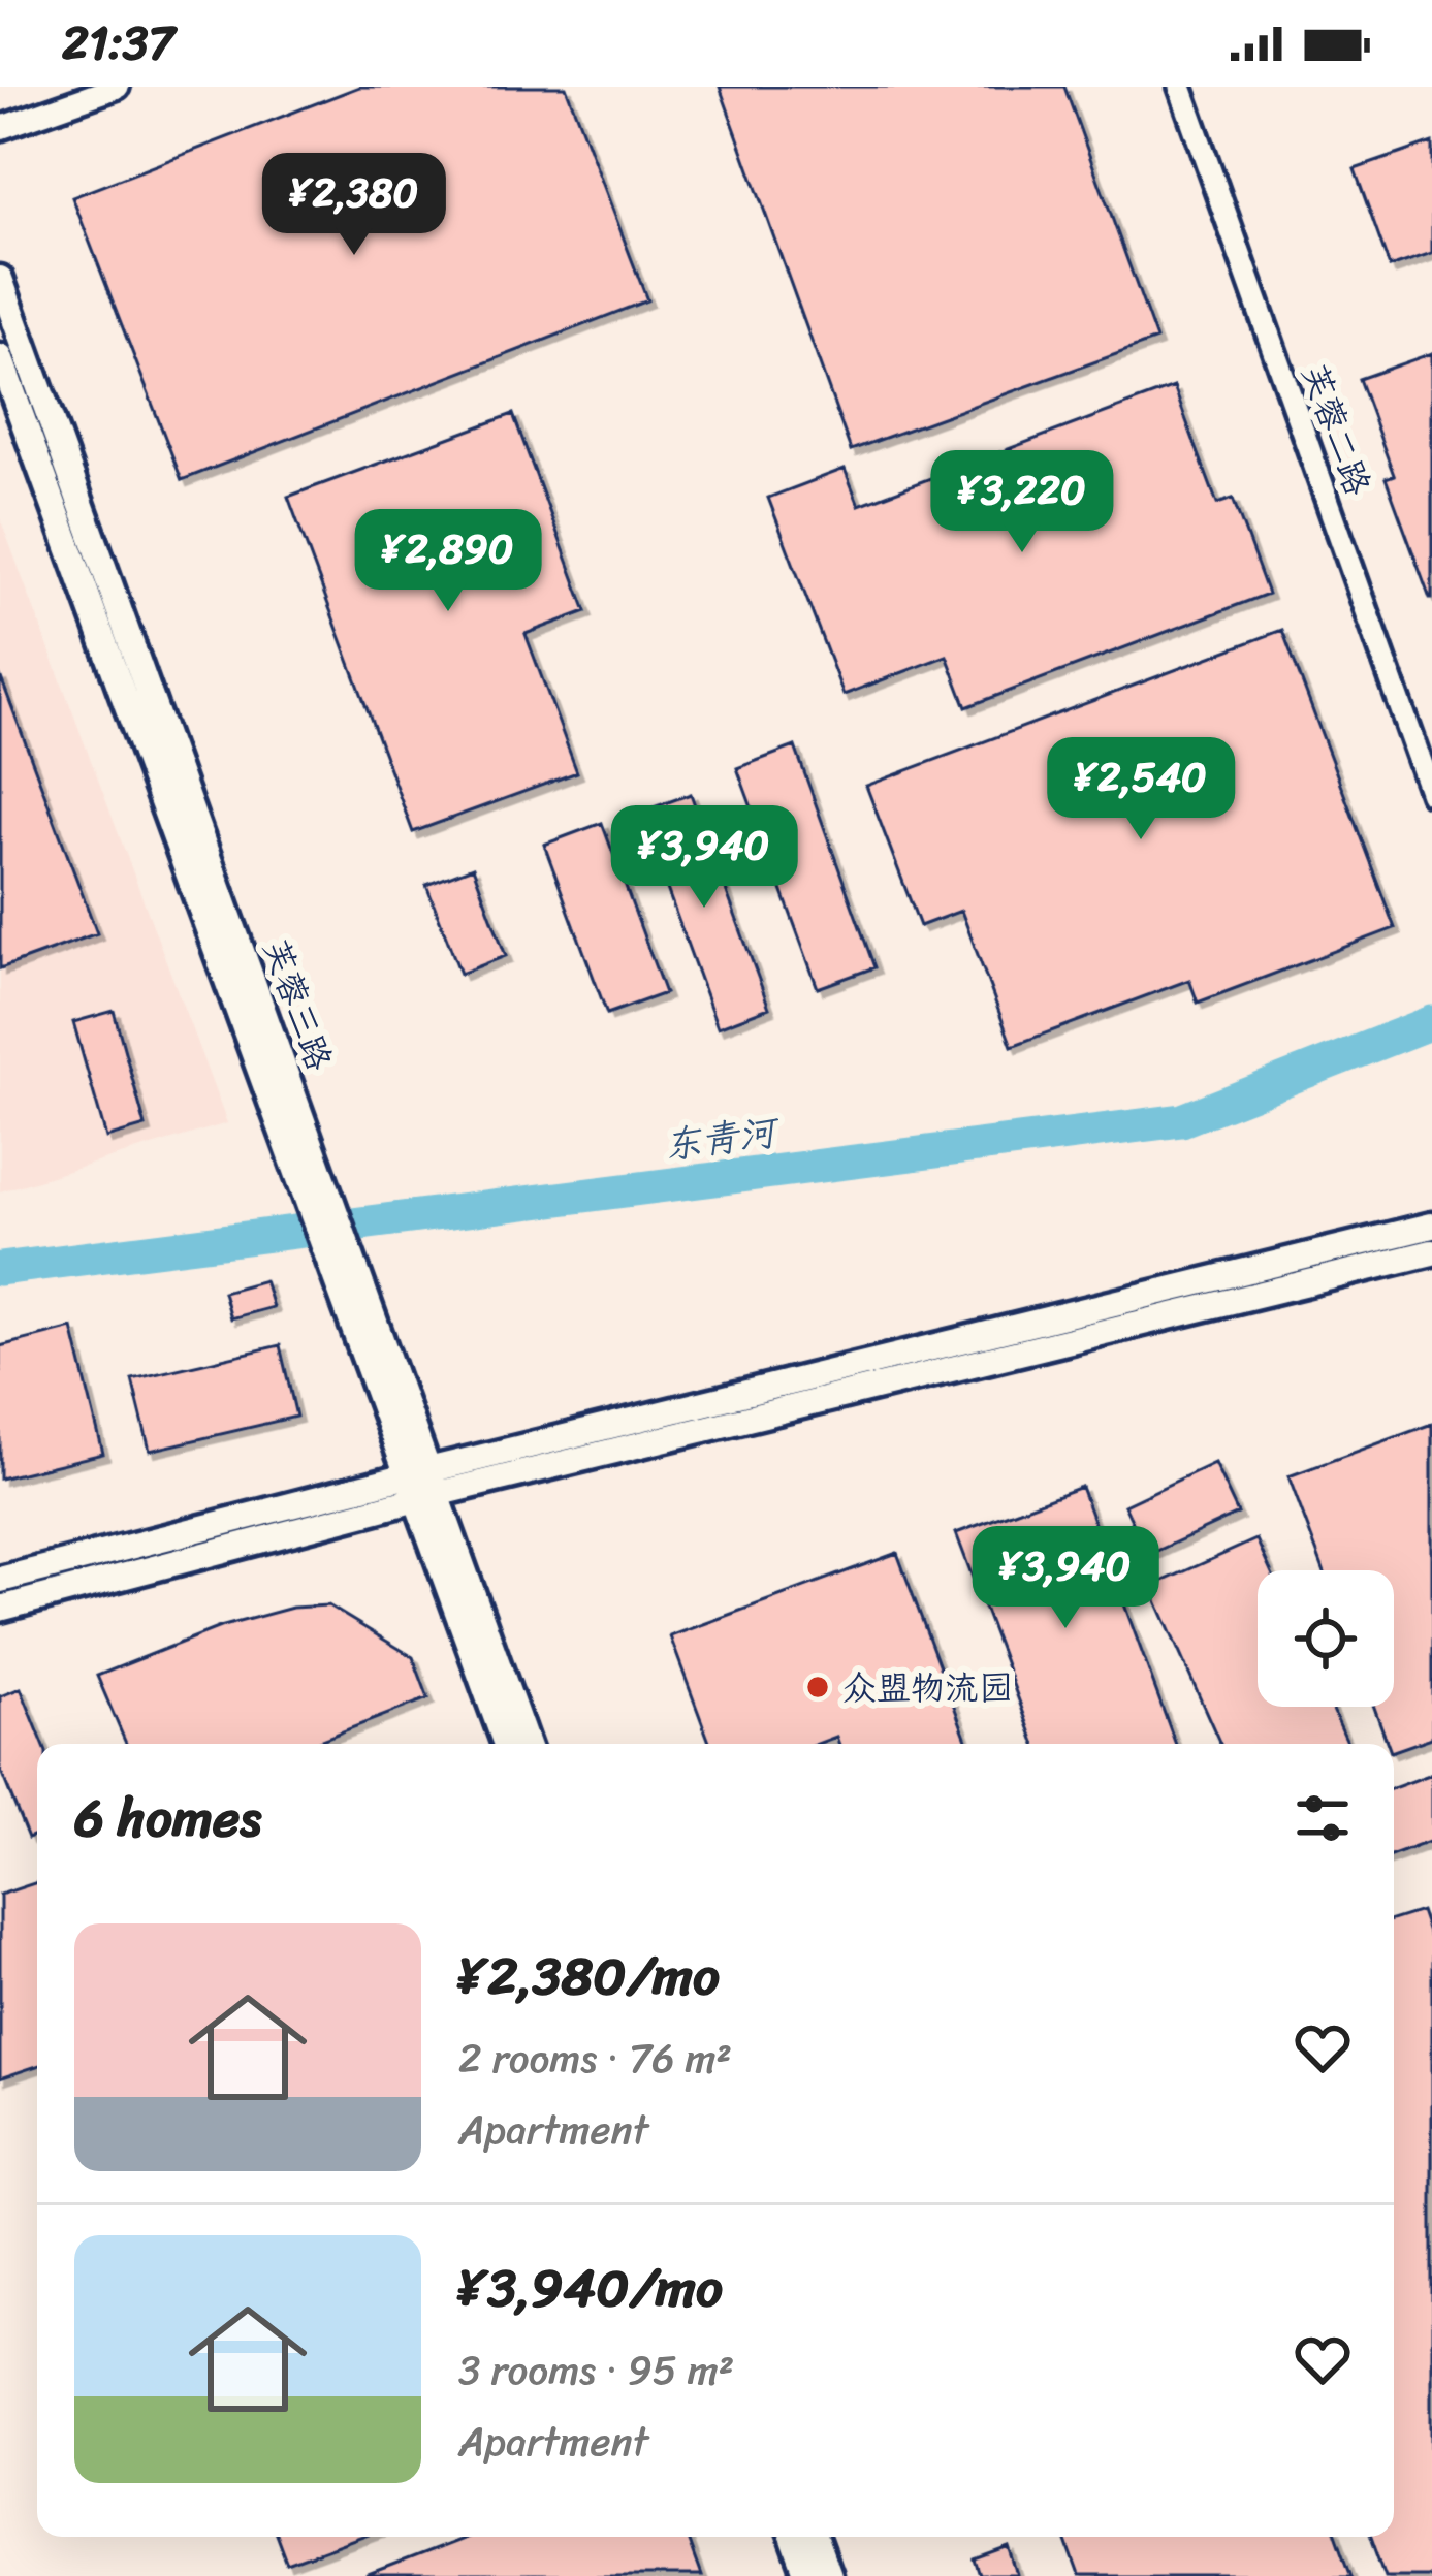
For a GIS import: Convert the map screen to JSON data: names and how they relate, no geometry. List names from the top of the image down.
{
  "streets": {
    "main road": ["芙蓉三路"],
    "street": ["芙蓉二路"]
  },
  "water": ["东青河"],
  "places": ["众盟物流园"],
  "page": {
    "status": "21:37",
    "price": [
      "¥2,380",
      "¥3,220",
      "¥2,890",
      "¥2,540",
      "¥3,940",
      "¥3,940"
    ],
    "heading": "6 homes",
    "list": [
      {
        "name": "¥2,380/mo",
        "note": "2 rooms · 76 m² · Apartment"
      },
      {
        "name": "¥3,940/mo",
        "note": "3 rooms · 95 m² · Apartment"
      }
    ]
  }
}
